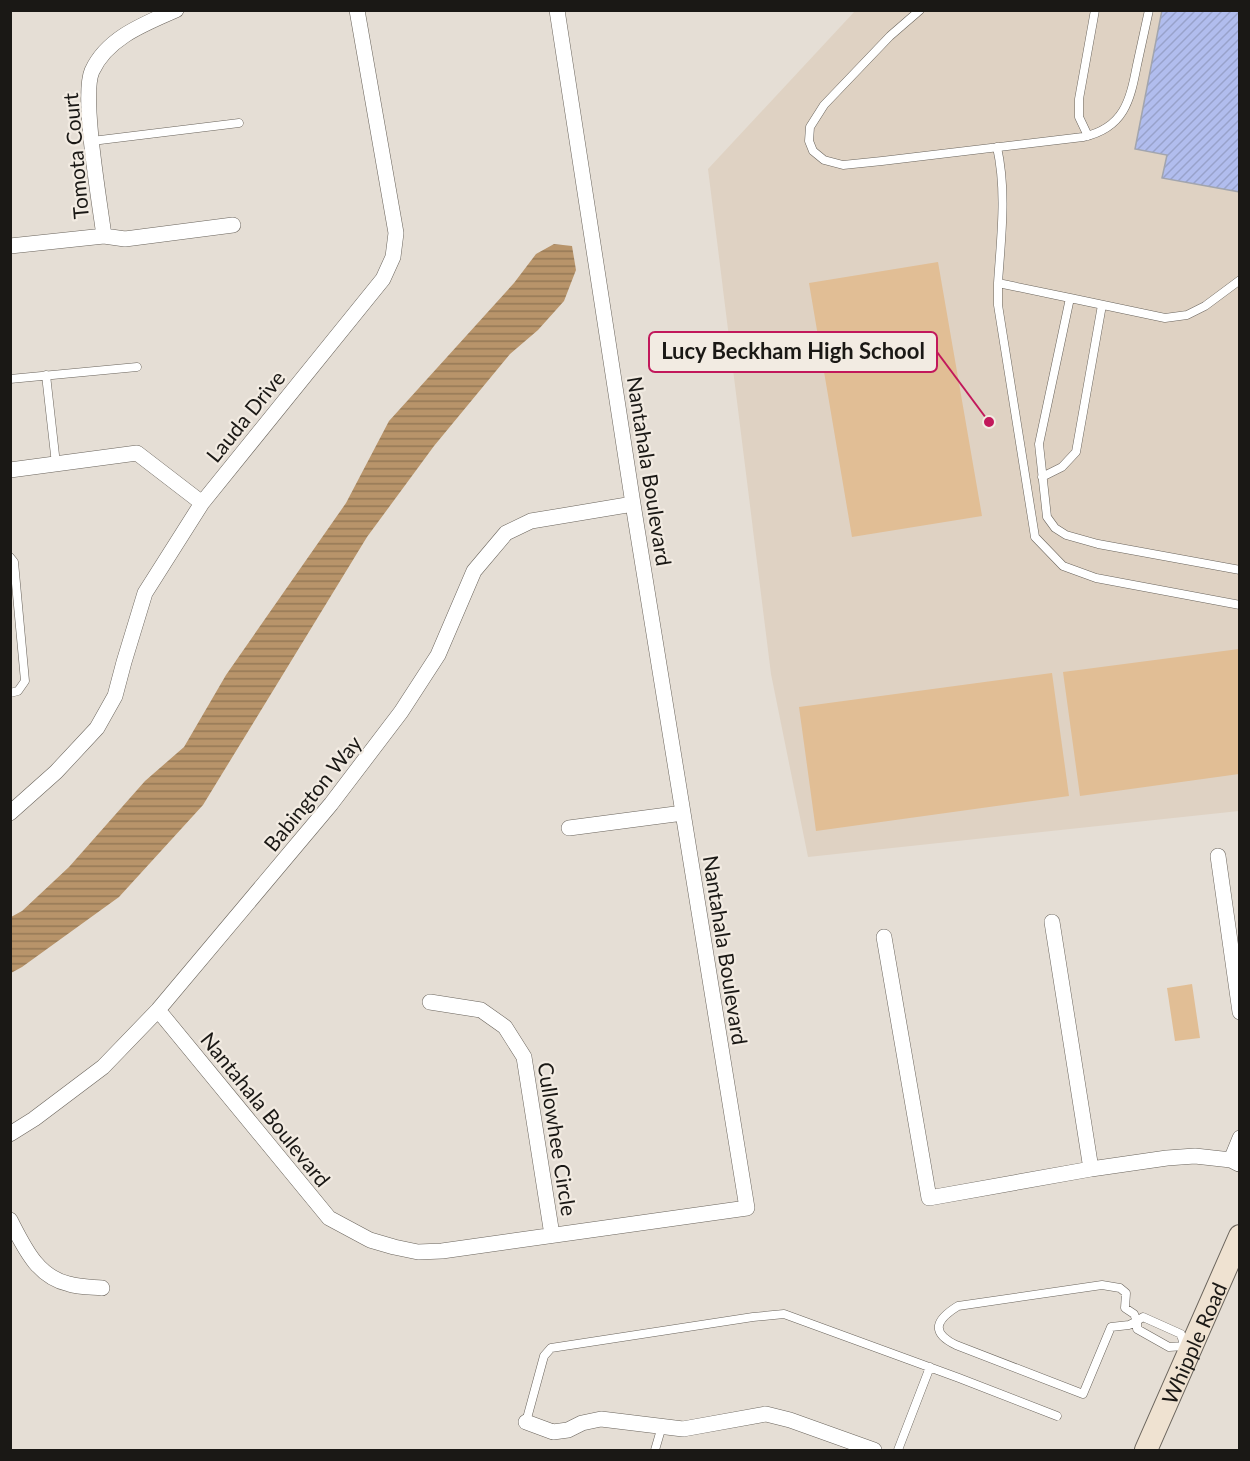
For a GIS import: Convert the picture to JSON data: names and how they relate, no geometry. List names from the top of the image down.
{
  "streets": {
    "main road": ["Whipple Road"],
    "street": [
      "Tomota Court",
      "Lauda Drive",
      "Nantahala Boulevard",
      "Babington Way",
      "Cullowhee Circle"
    ]
  },
  "crossings": [
    ["Nantahala Boulevard", "Babington Way"],
    ["Nantahala Boulevard", "Cullowhee Circle"]
  ],
  "places": ["Lucy Beckham High School"]
}
